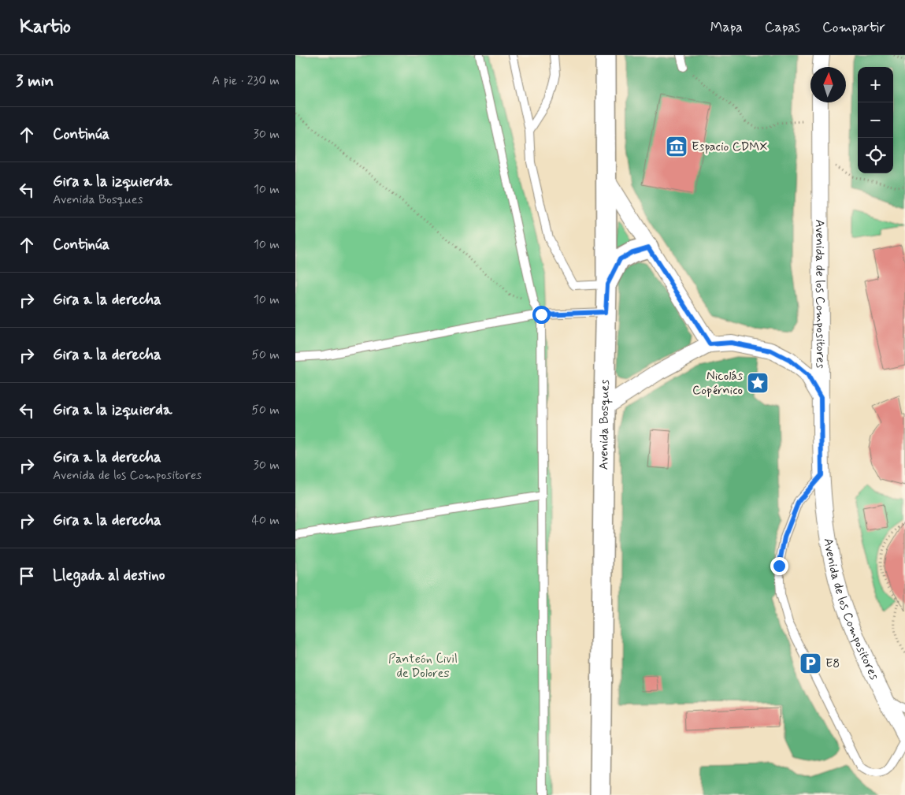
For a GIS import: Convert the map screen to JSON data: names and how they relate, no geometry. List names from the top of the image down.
{
  "streets": {
    "street": ["Avenida de los Compositores", "Avenida Bosques"]
  },
  "parks": ["Panteón Civil de Dolores"],
  "places": {
    "museum": ["Espacio CDMX"],
    "place": ["Nicolás Copérnico"],
    "parking": ["E8"]
  },
  "north": "top",
  "page": {
    "header": "Kartio",
    "nav": ["Mapa", "Capas", "Compartir"],
    "heading": ["3 min", "A pie · 230 m"],
    "map_buttons": ["+", "−"],
    "list": [
      ["Continúa", "30 m"],
      ["Gira a la izquierda", "Avenida Bosques", "10 m"],
      ["Continúa", "10 m"],
      ["Gira a la derecha", "10 m"],
      ["Gira a la derecha", "50 m"],
      ["Gira a la izquierda", "50 m"],
      ["Gira a la derecha", "Avenida de los Compositores", "30 m"],
      ["Gira a la derecha", "40 m"],
      "Llegada al destino"
    ]
  }
}
